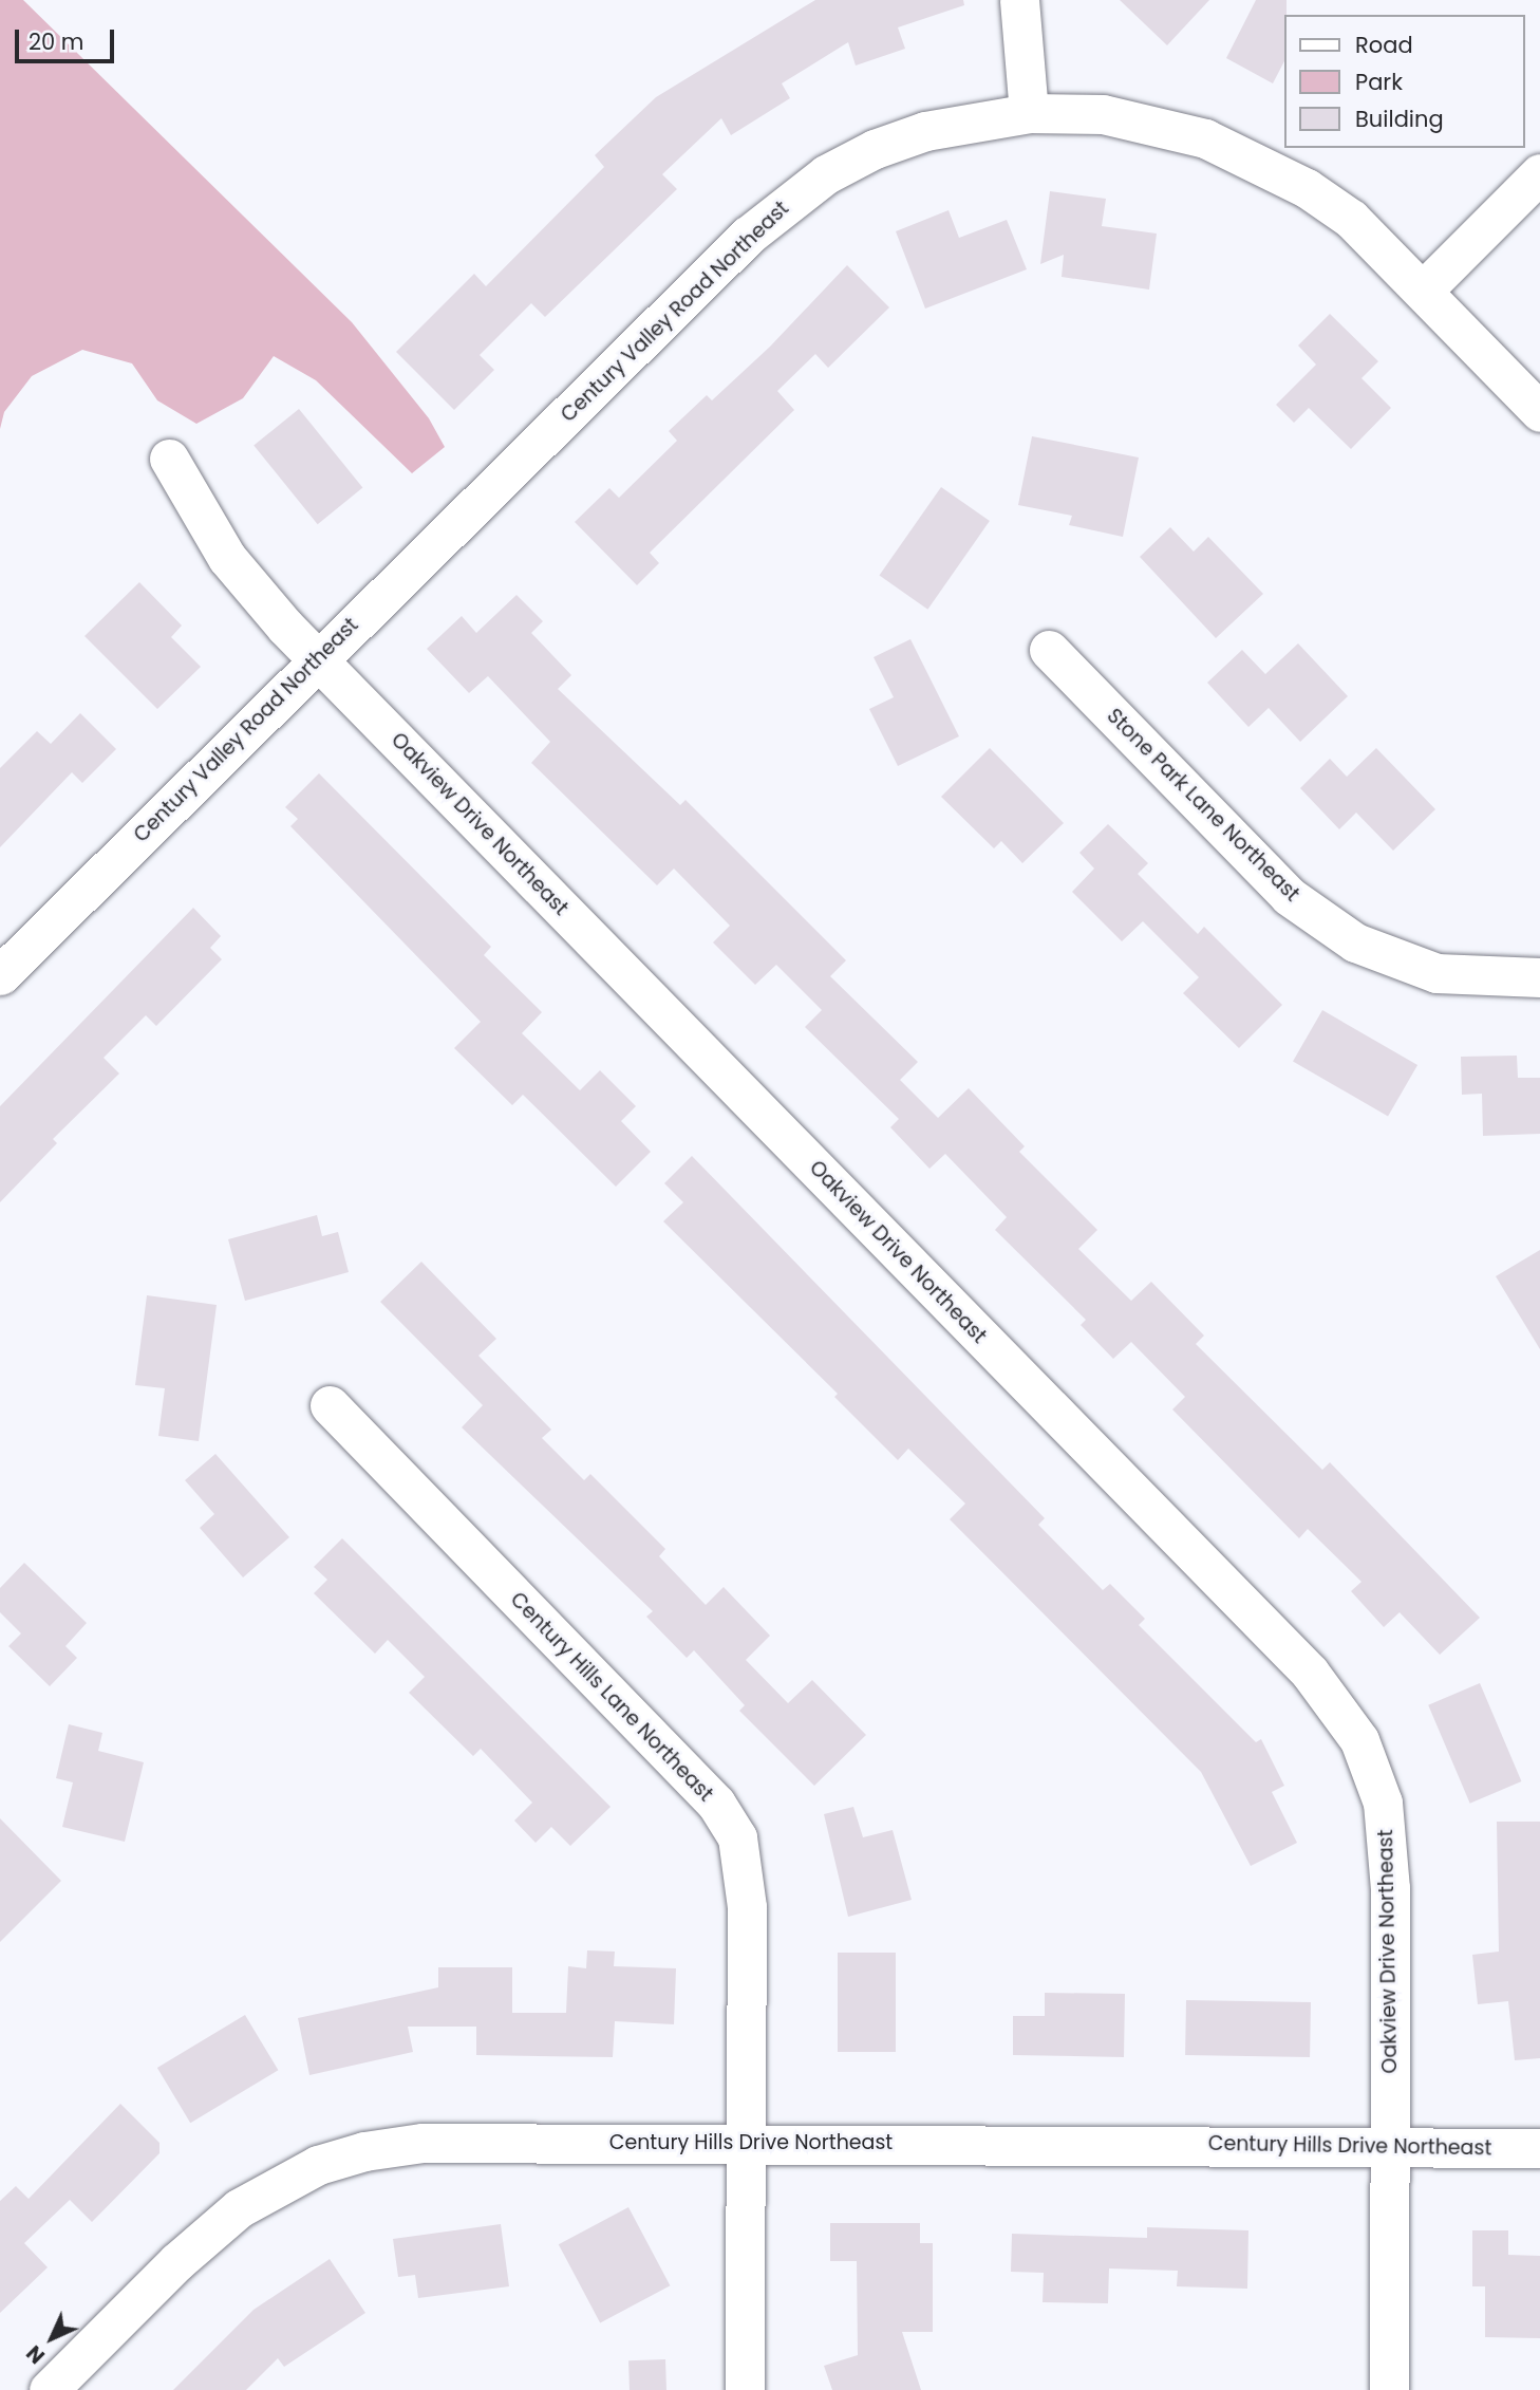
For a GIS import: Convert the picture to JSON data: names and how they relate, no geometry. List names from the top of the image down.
{
  "streets": {
    "street": [
      "Century Valley Road Northeast",
      "Stone Park Lane Northeast",
      "Oakview Drive Northeast",
      "Century Hills Lane Northeast",
      "Century Hills Drive Northeast"
    ]
  },
  "crossings": [
    ["Century Valley Road Northeast", "Oakview Drive Northeast"],
    ["Oakview Drive Northeast", "Century Hills Drive Northeast"],
    ["Century Hills Lane Northeast", "Century Hills Drive Northeast"]
  ],
  "legend": ["Road", "Park", "Building"],
  "scale_bar": "20 m",
  "north": "bottom left"
}
